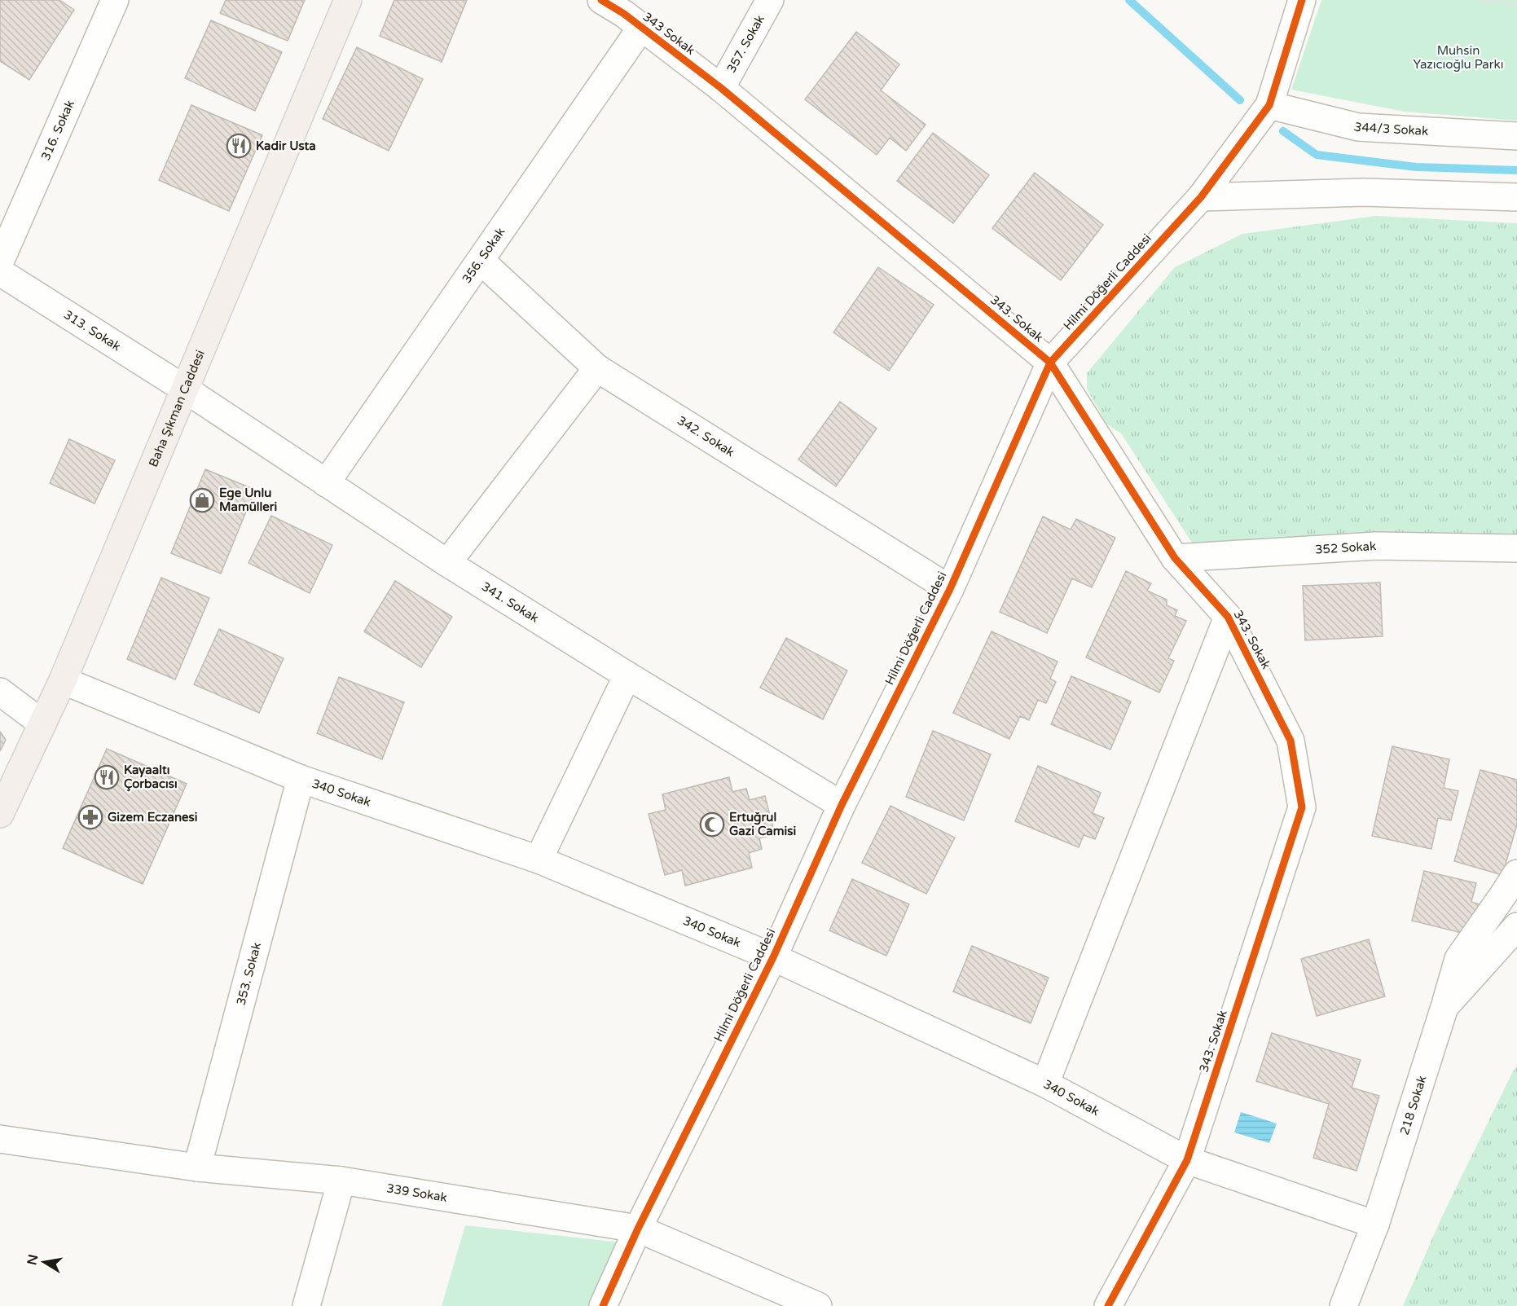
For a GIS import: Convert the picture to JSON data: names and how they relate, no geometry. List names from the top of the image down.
{
  "streets": {
    "main road": ["Baha Şıkman Caddesi"],
    "street": [
      "343 Sokak",
      "357. Sokak",
      "344/3 Sokak",
      "316. Sokak",
      "356. Sokak",
      "Hilmi Döğerli Caddesi",
      "343. Sokak",
      "313. Sokak",
      "342. Sokak",
      "352 Sokak",
      "341. Sokak",
      "340 Sokak",
      "353. Sokak",
      "218 Sokak",
      "339 Sokak"
    ]
  },
  "crossings": [
    ["343 Sokak", "357. Sokak"],
    ["343 Sokak", "356. Sokak"],
    ["343 Sokak", "343. Sokak"],
    ["357. Sokak", "343. Sokak"],
    ["344/3 Sokak", "Hilmi Döğerli Caddesi"],
    ["356. Sokak", "342. Sokak"],
    ["356. Sokak", "341. Sokak"],
    ["Hilmi Döğerli Caddesi", "343. Sokak"],
    ["Hilmi Döğerli Caddesi", "342. Sokak"],
    ["Hilmi Döğerli Caddesi", "341. Sokak"],
    ["Hilmi Döğerli Caddesi", "340 Sokak"],
    ["Hilmi Döğerli Caddesi", "339 Sokak"],
    ["343. Sokak", "352 Sokak"],
    ["343. Sokak", "340 Sokak"],
    ["313. Sokak", "Baha Şıkman Caddesi"],
    ["313. Sokak", "341. Sokak"],
    ["Baha Şıkman Caddesi", "341. Sokak"],
    ["Baha Şıkman Caddesi", "340 Sokak"],
    ["340 Sokak", "353. Sokak"],
    ["340 Sokak", "218 Sokak"],
    ["353. Sokak", "339 Sokak"]
  ],
  "parks": ["Muhsin Yazıcıoğlu Parkı"],
  "places": {
    "restaurant": ["Kadir Usta", "Kayaaltı Çorbacısı"],
    "shop": ["Ege Unlu Mamülleri"],
    "pharmacy": ["Gizem Eczanesi"],
    "mosque": ["Ertuğrul Gazi Camisi"]
  },
  "north": "left"
}
